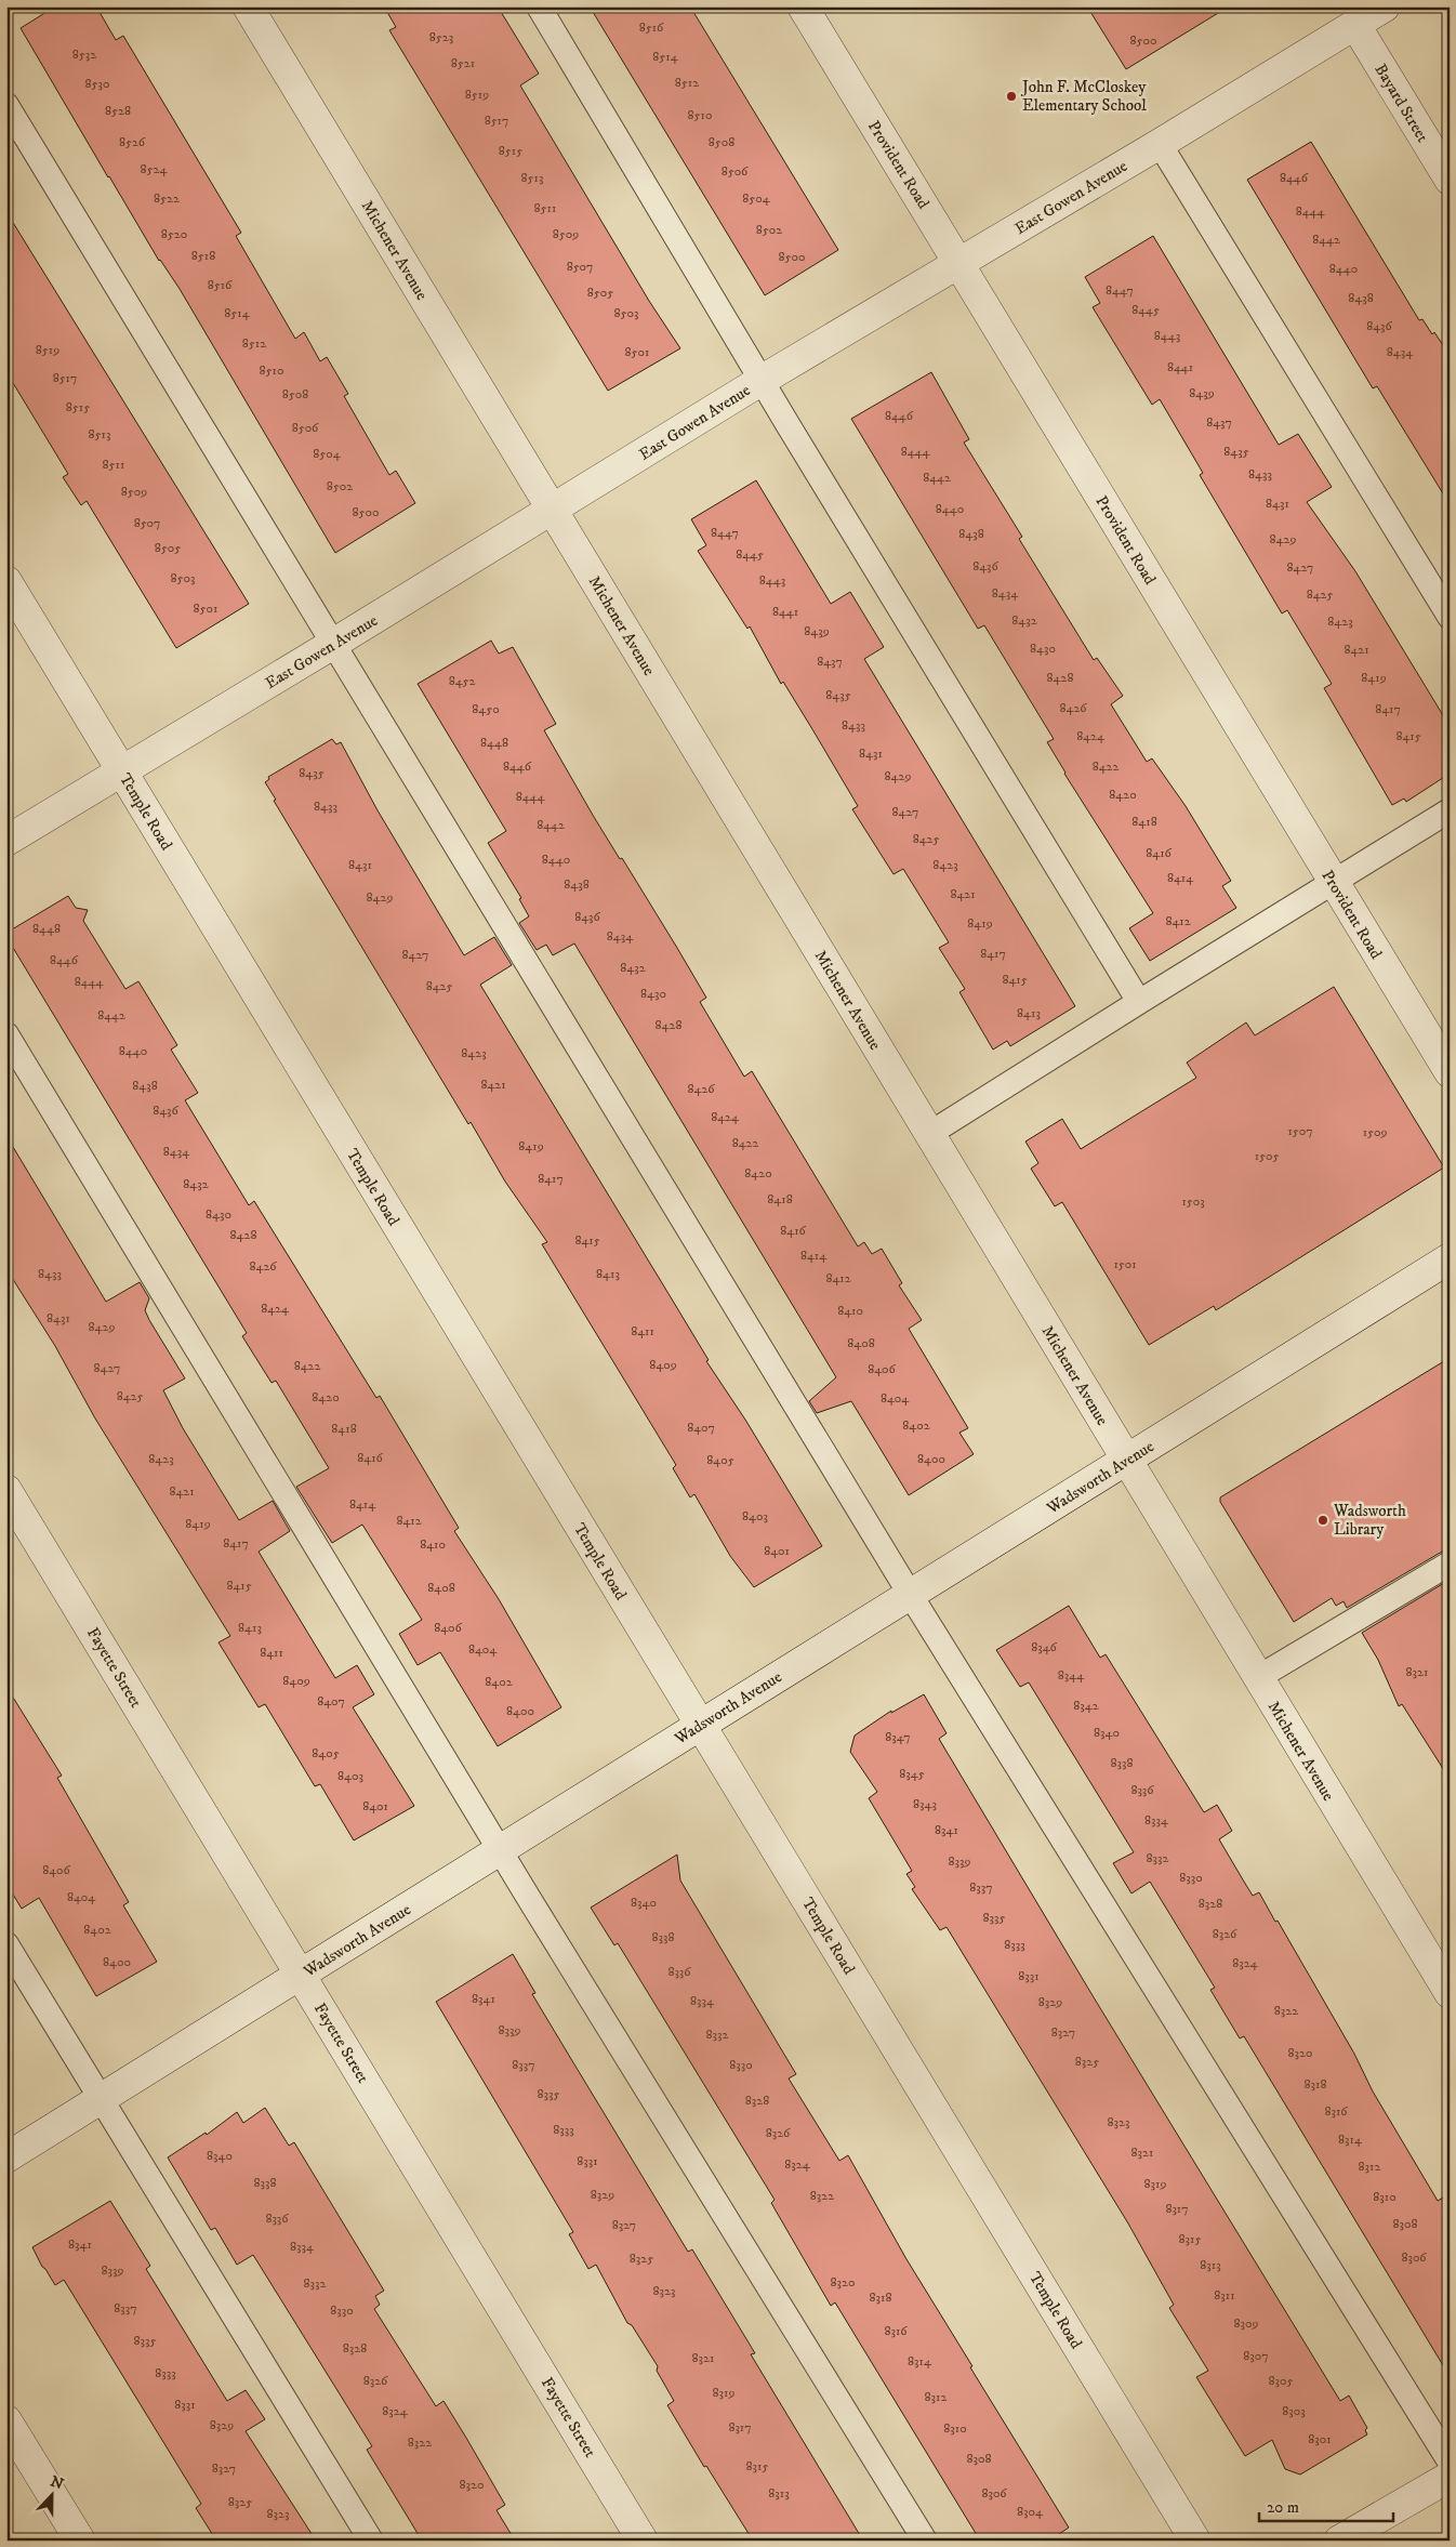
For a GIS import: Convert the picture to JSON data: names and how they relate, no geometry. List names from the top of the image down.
{
  "streets": {
    "street": [
      "Bayard Street",
      "Provident Road",
      "East Gowen Avenue",
      "Michener Avenue",
      "Temple Road",
      "Wadsworth Avenue",
      "Fayette Street"
    ]
  },
  "crossings": [
    ["Bayard Street", "East Gowen Avenue"],
    ["Provident Road", "East Gowen Avenue"],
    ["East Gowen Avenue", "Michener Avenue"],
    ["East Gowen Avenue", "Temple Road"],
    ["Michener Avenue", "Wadsworth Avenue"],
    ["Temple Road", "Wadsworth Avenue"],
    ["Wadsworth Avenue", "Fayette Street"]
  ],
  "places": ["John F. McCloskey Elementary School", "Wadsworth Library"],
  "house_numbers": [
    "8516",
    "8523",
    "8500",
    "8532",
    "8514",
    "8521",
    "8512",
    "8530",
    "8519",
    "8528",
    "8510",
    "8517",
    "8526",
    "8508",
    "8515",
    "8524",
    "8506",
    "8513",
    "8446",
    "8522",
    "8504",
    "8511",
    "8444",
    "8502",
    "8520",
    "8509",
    "8442",
    "8518",
    "8500",
    "8507",
    "8440",
    "8516",
    "8447",
    "8505",
    "8438",
    "8445",
    "8514",
    "8503",
    "8436",
    "8443",
    "8512",
    "8519",
    "8501",
    "8434",
    "8441",
    "8510",
    "8517",
    "8439",
    "8508",
    "8515",
    "8446",
    "8437",
    "8506",
    "8513",
    "8444",
    "8435",
    "8504",
    "8511",
    "8433",
    "8442",
    "8502",
    "8509",
    "8431",
    "8440",
    "8500",
    "8507",
    "8447",
    "8438",
    "8429",
    "8505",
    "8445",
    "8436",
    "8427",
    "8503",
    "8443",
    "8434",
    "8425",
    "8501",
    "8441",
    "8432",
    "8423",
    "8439",
    "8430",
    "8421",
    "8437",
    "8428",
    "8419",
    "8452",
    "8435",
    "8426",
    "8450",
    "8417",
    "8433",
    "8424",
    "8415",
    "8448",
    "8431",
    "8446",
    "8422",
    "8435",
    "8429",
    "8420",
    "8444",
    "8433",
    "8427",
    "8418",
    "8442",
    "8425",
    "8416",
    "8440",
    "8431",
    "8423",
    "8414",
    "8438",
    "8421",
    "8429",
    "8436",
    "8412",
    "8419",
    "8448",
    "8434",
    "8417",
    "8427",
    "8446",
    "8432",
    "8415",
    "8444",
    "8425",
    "8430",
    "8413",
    "8442",
    "8428",
    "8440",
    "8423",
    "8421",
    "8438",
    "8426",
    "8436",
    "8424",
    "1507",
    "1509",
    "8422",
    "8419",
    "8434",
    "1505",
    "8420",
    "8417",
    "8432",
    "8418",
    "1503",
    "8430",
    "8416",
    "8428",
    "8415",
    "8414",
    "1501",
    "8426",
    "8433",
    "8413",
    "8412",
    "8424",
    "8410",
    "8431",
    "8429",
    "8411",
    "8408",
    "8409",
    "8422",
    "8427",
    "8406",
    "8425",
    "8420",
    "8404",
    "8402",
    "8407",
    "8418",
    "8416",
    "8423",
    "8400",
    "8405",
    "8421",
    "8414",
    "8403",
    "8412",
    "8419",
    "8417",
    "8410",
    "8401",
    "8415",
    "8408",
    "8413",
    "8406",
    "8346",
    "8404",
    "8411",
    "8321",
    "8344",
    "8409",
    "8402",
    "8407",
    "8342",
    "8400",
    "8340",
    "8347",
    "8405",
    "8338",
    "8345",
    "8403",
    "8336",
    "8343",
    "8401",
    "8334",
    "8341",
    "8332",
    "8339",
    "8406",
    "8330",
    "8337",
    "8404",
    "8340",
    "8328",
    "8335",
    "8402",
    "8326",
    "8338",
    "8333",
    "8400",
    "8324",
    "8336",
    "8331",
    "8341",
    "8334",
    "8329",
    "8322",
    "8339",
    "8327",
    "8332",
    "8320",
    "8325",
    "8337",
    "8330",
    "8318",
    "8335",
    "8328",
    "8316",
    "8323",
    "8333",
    "8326",
    "8314",
    "8321",
    "8340",
    "8331",
    "8324",
    "8312",
    "8338",
    "8319",
    "8329",
    "8322",
    "8310",
    "8317",
    "8336",
    "8308",
    "8327",
    "8315",
    "8341",
    "8334",
    "8306",
    "8325",
    "8313",
    "8339",
    "8320",
    "8332",
    "8323",
    "8311",
    "8318",
    "8337",
    "8330",
    "8309",
    "8316",
    "8335",
    "8328",
    "8307",
    "8321",
    "8314",
    "8333",
    "8326",
    "8305",
    "8319",
    "8312",
    "8331",
    "8324",
    "8303",
    "8329",
    "8317",
    "8310",
    "8301",
    "8322",
    "8308",
    "8315",
    "8327",
    "8320",
    "8313",
    "8306",
    "8325",
    "8304",
    "8323"
  ],
  "scale_bar": "20 m",
  "north": "top"
}
